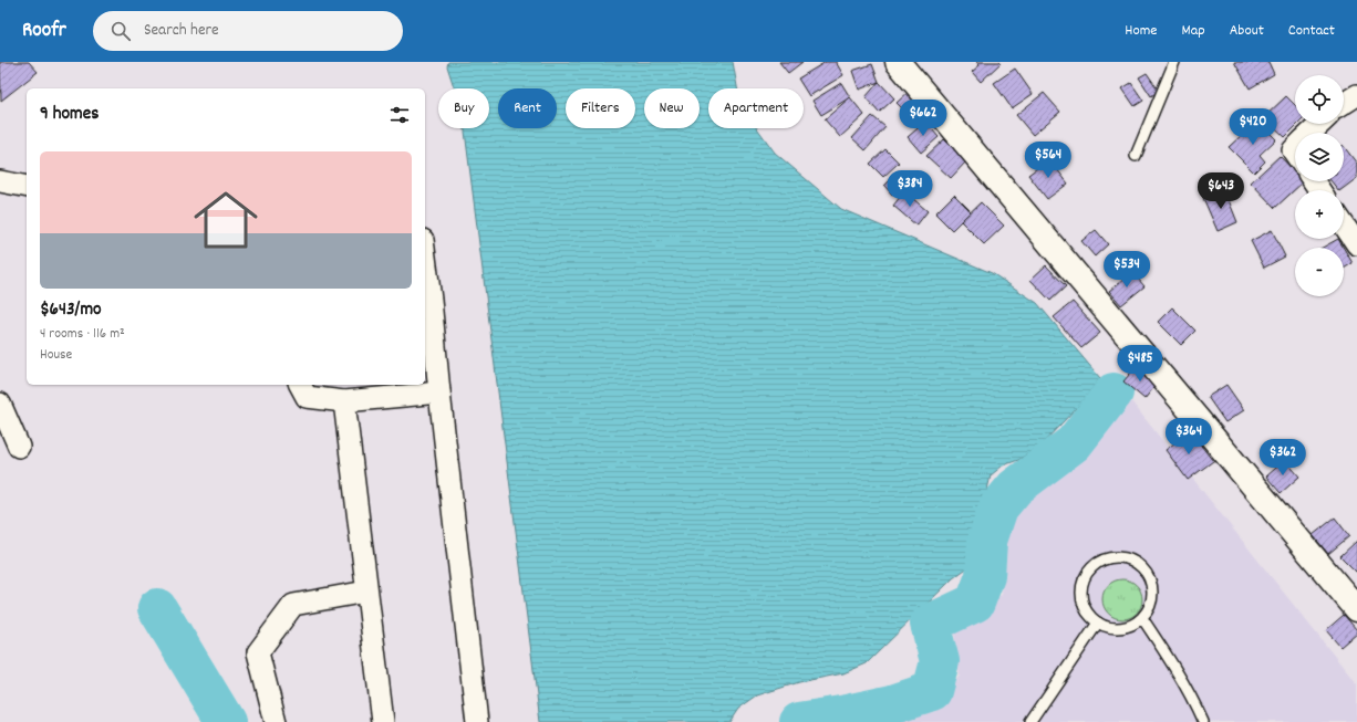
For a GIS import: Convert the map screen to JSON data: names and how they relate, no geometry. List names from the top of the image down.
{
  "page": {
    "header": "Roofr",
    "search": "Search here",
    "nav": [
      "Home",
      "Map",
      "About",
      "Contact"
    ],
    "map_buttons": ["+", "−"],
    "chip": [
      "Buy",
      "Rent",
      "Filters",
      "New",
      "Apartment"
    ],
    "heading": "9 homes",
    "price": [
      "$662",
      "$420",
      "$564",
      "$384",
      "$643",
      "$534",
      "$485",
      "$364",
      "$362"
    ],
    "list": [
      {
        "name": "$643/mo",
        "note": "4 rooms · 116 m² · House"
      }
    ]
  }
}
